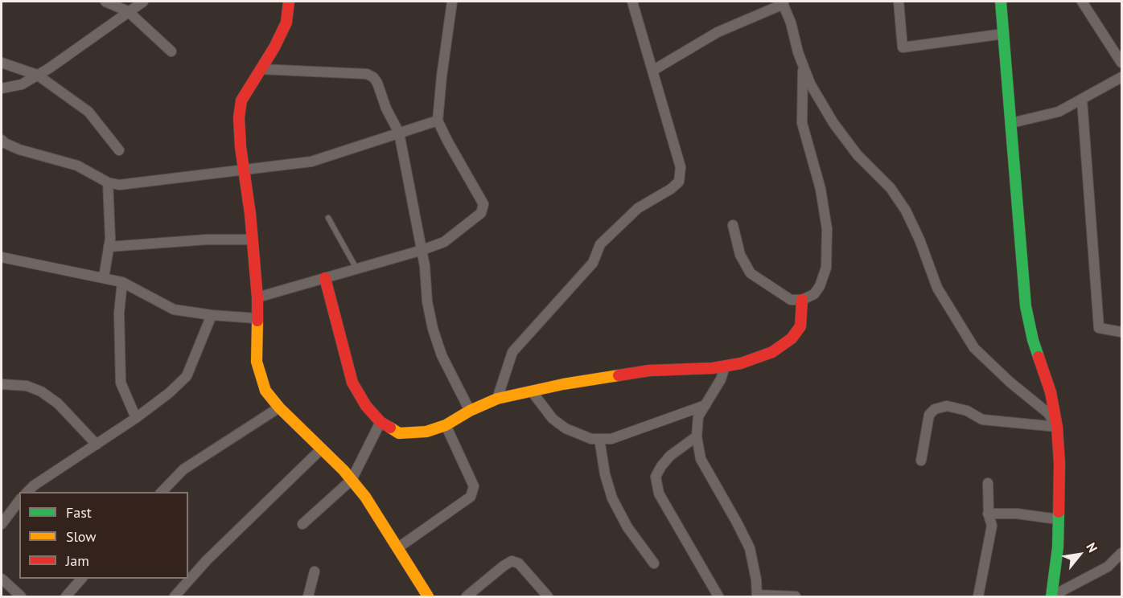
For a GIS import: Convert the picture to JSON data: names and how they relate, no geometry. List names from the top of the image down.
{
  "legend": ["Fast", "Slow", "Jam"],
  "north": "top right"
}
